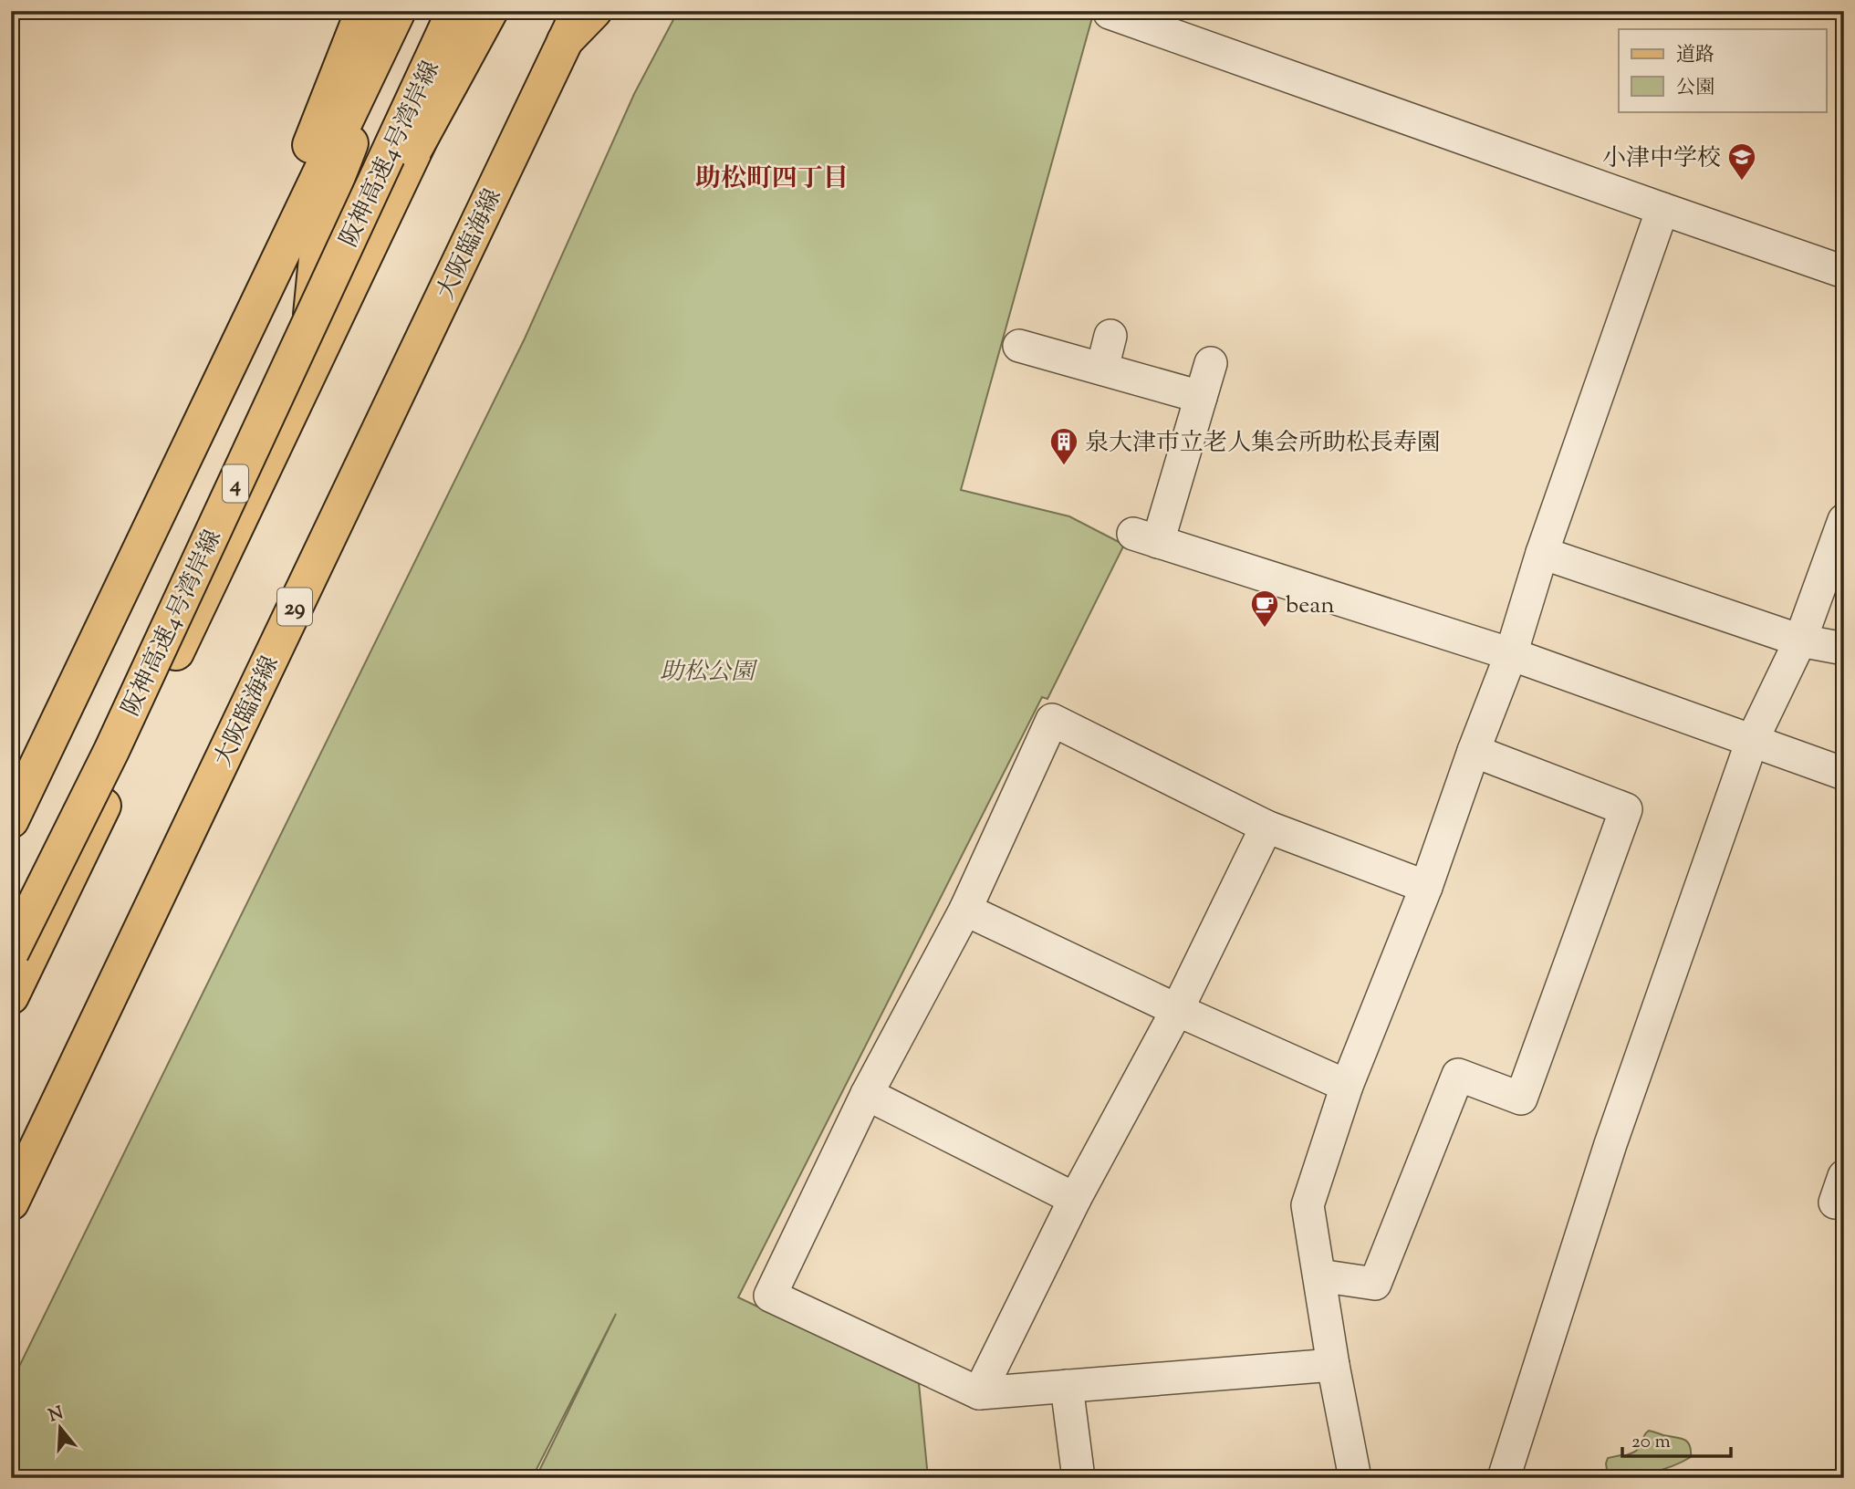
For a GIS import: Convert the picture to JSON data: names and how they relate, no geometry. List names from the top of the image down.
{
  "streets": {
    "main road": [
      "阪神高速4号湾岸線",
      "大阪臨海線",
      "4",
      "29"
    ]
  },
  "districts": ["助松町四丁目"],
  "parks": ["助松公園"],
  "places": {
    "school or university": ["小津中学校"],
    "building": ["泉大津市立老人集会所助松長寿園"],
    "cafe": ["bean"]
  },
  "legend": ["道路", "公園"],
  "scale_bar": "20 m",
  "north": "top"
}
